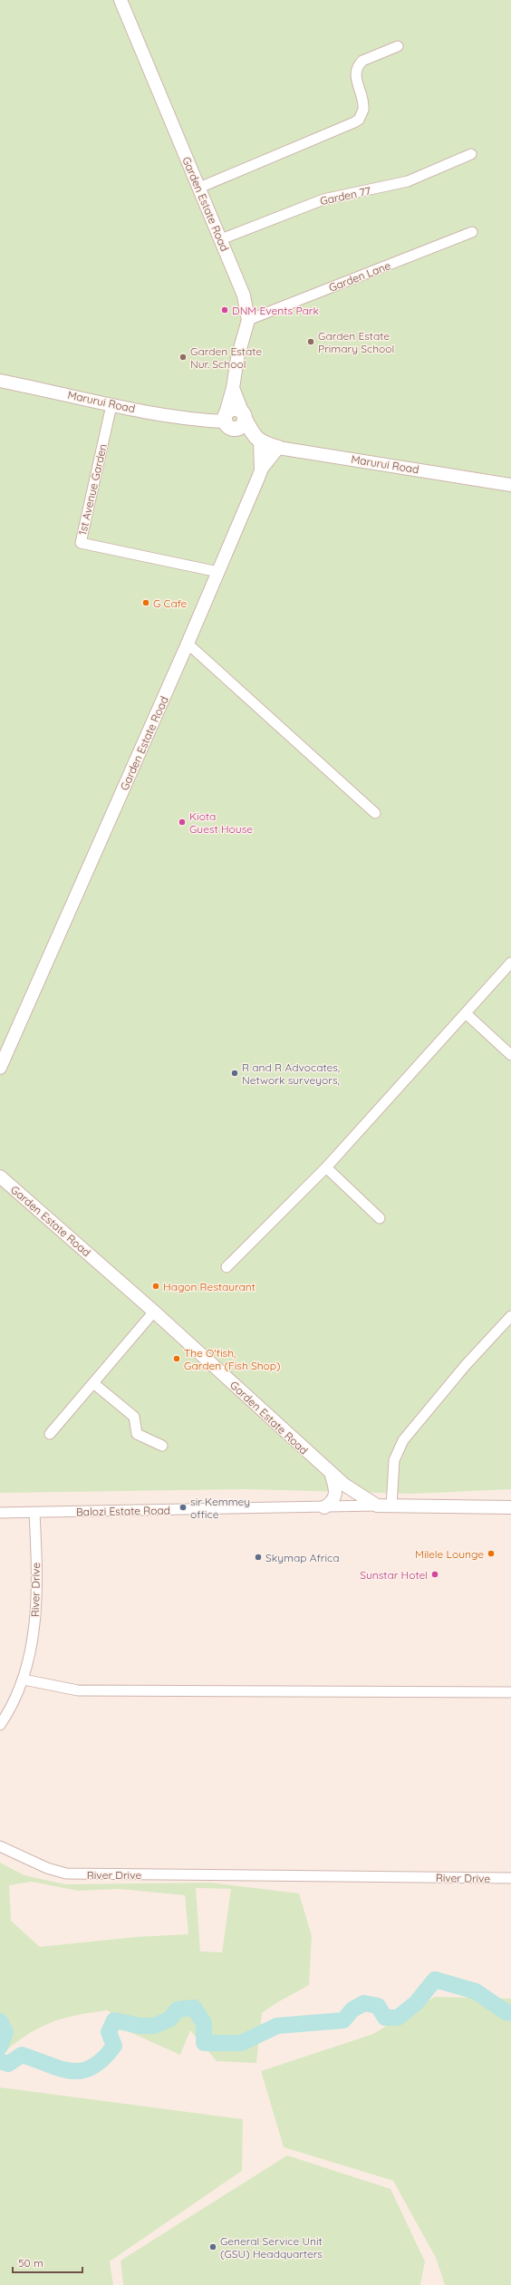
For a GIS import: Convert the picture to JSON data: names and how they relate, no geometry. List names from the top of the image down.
{
  "streets": {
    "main road": ["Garden Estate Road", "Marurui Road"],
    "street": [
      "Garden 77",
      "Garden Lane",
      "1st Avenue Garden",
      "Balozi Estate Road",
      "River Drive"
    ]
  },
  "crossings": [
    ["Garden 77", "Garden Estate Road"],
    ["Garden Estate Road", "Garden Lane"],
    ["Garden Estate Road", "Marurui Road"],
    ["Garden Estate Road", "1st Avenue Garden"],
    ["Garden Estate Road", "Balozi Estate Road"],
    ["Marurui Road", "1st Avenue Garden"],
    ["Balozi Estate Road", "River Drive"]
  ],
  "places": [
    "DNM Events Park",
    "Garden Estate Primary School",
    "Garden Estate Nur. School",
    "G Cafe",
    "Kiota Guest House",
    "R and R Advocates, Network surveyors,",
    "Hagon Restaurant",
    "The O'fish, Garden (Fish Shop)",
    "sir Kemmey office",
    "Milele Lounge",
    "Skymap Africa",
    "Sunstar Hotel",
    "General Service Unit (GSU) Headquarters"
  ],
  "scale_bar": "50 m"
}
